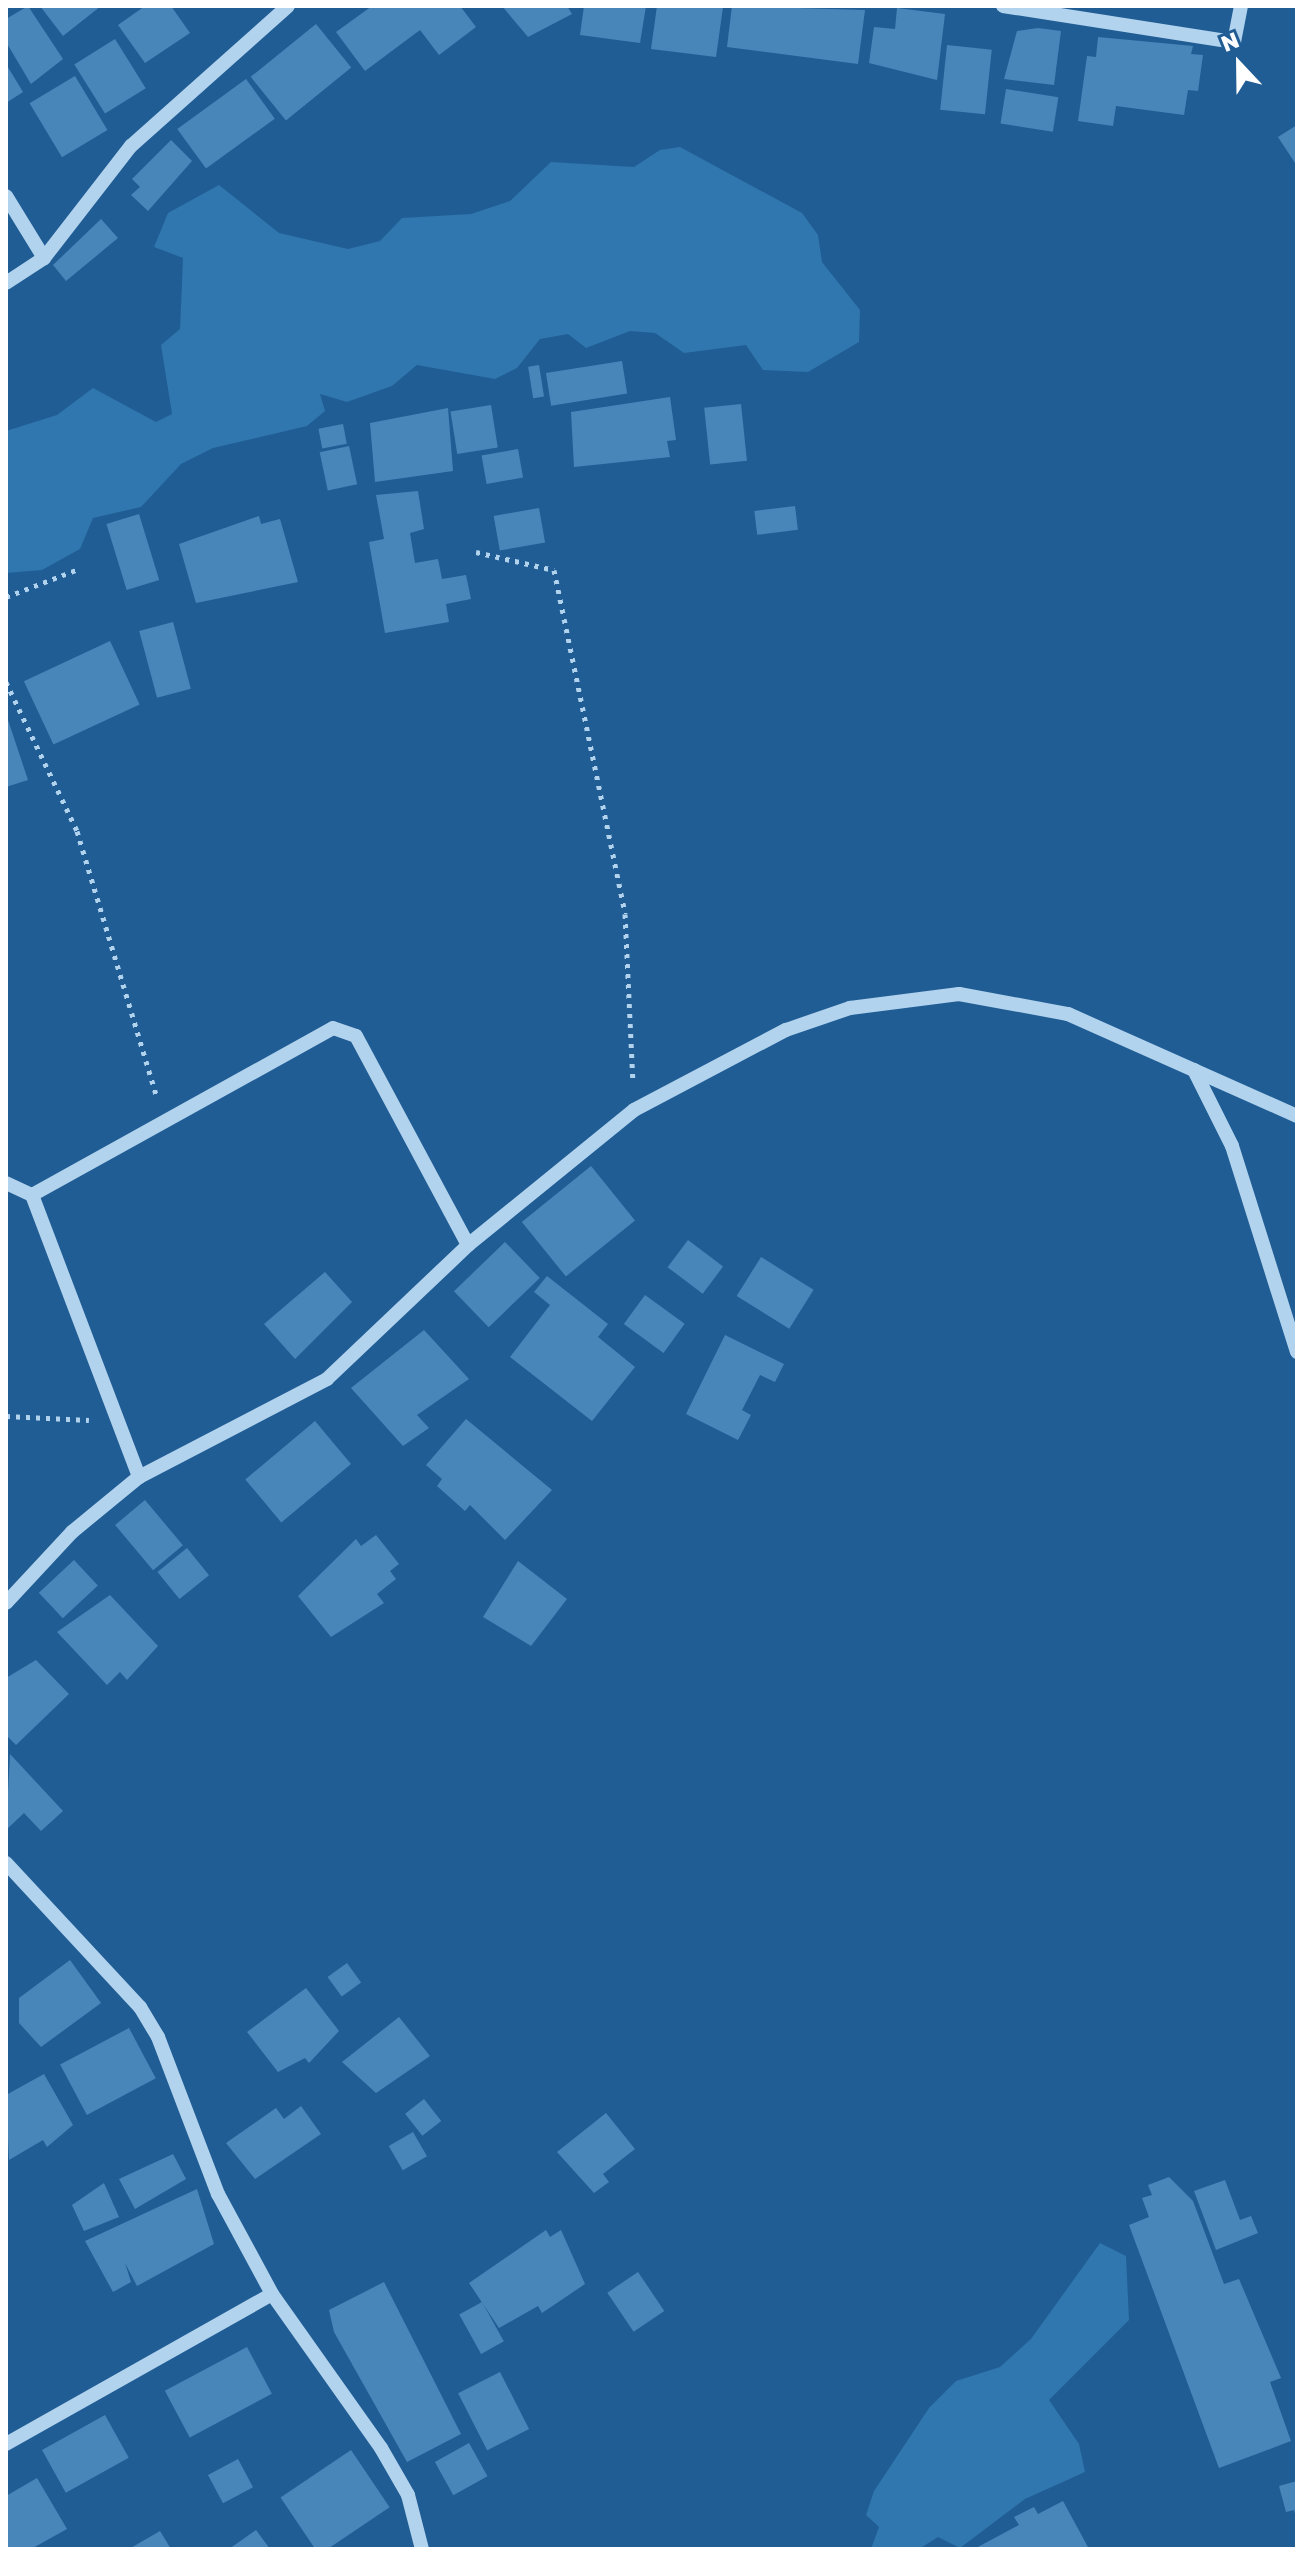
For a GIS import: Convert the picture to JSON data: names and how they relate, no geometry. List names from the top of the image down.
{
  "north": "top"
}
